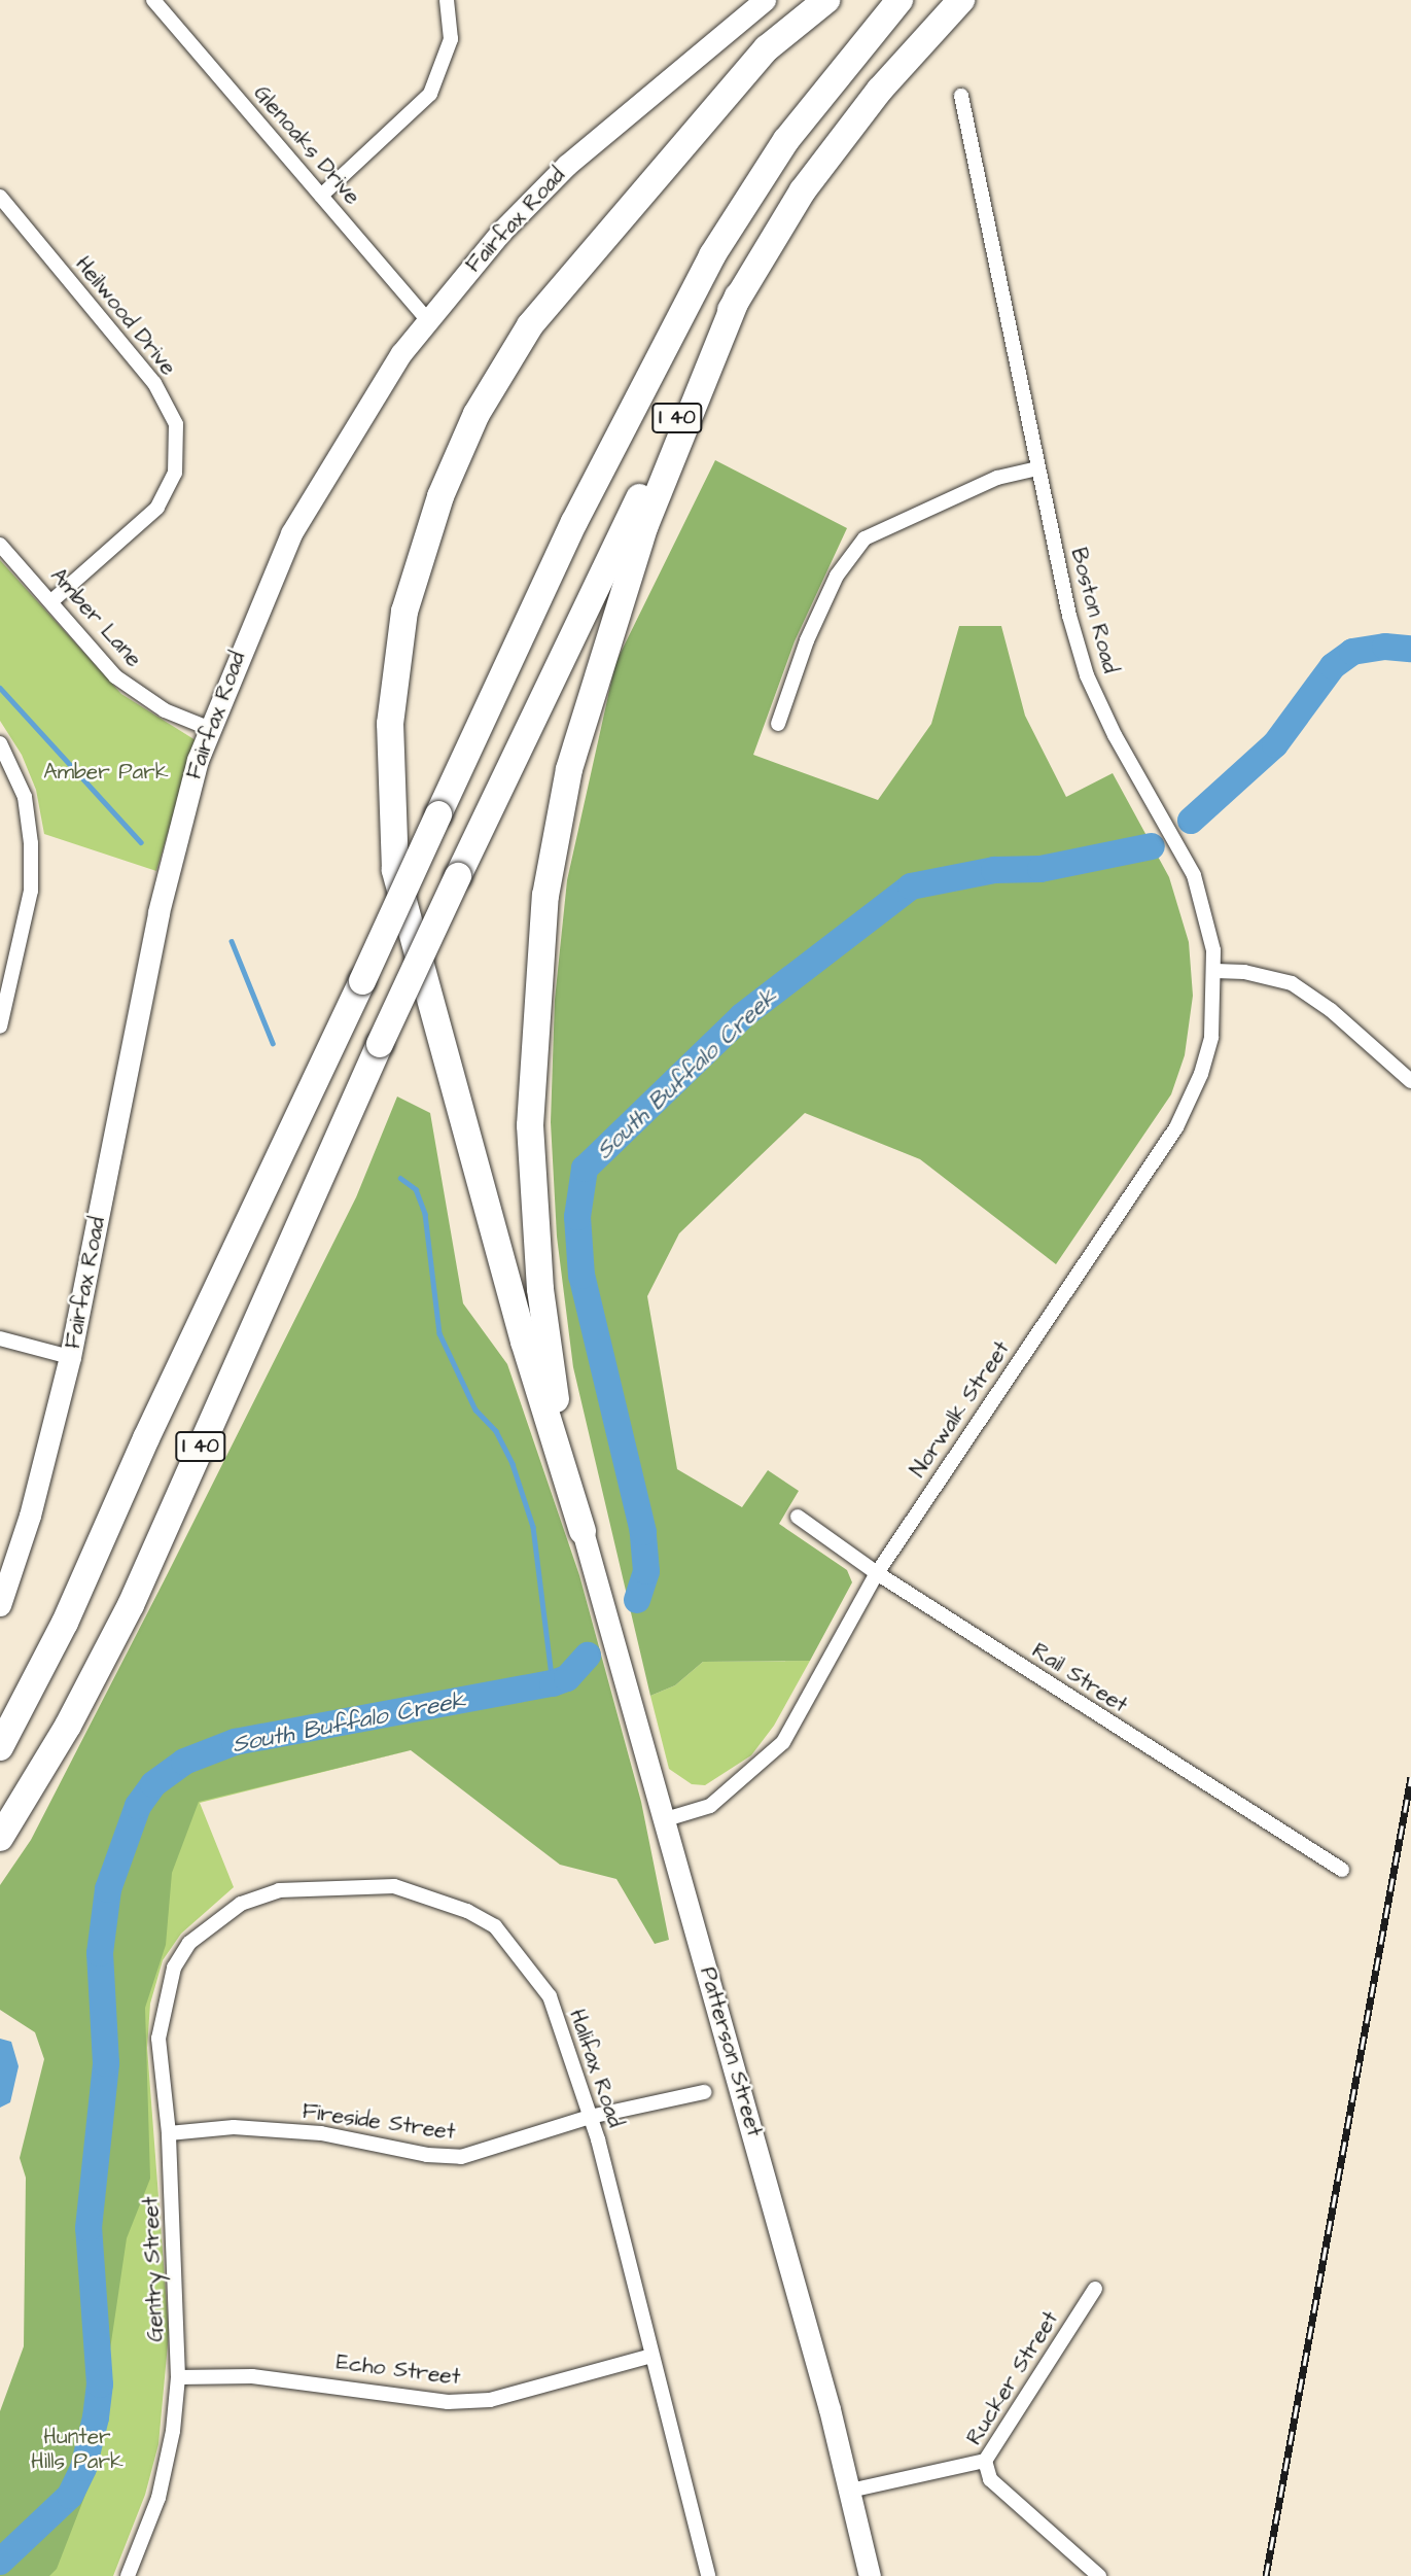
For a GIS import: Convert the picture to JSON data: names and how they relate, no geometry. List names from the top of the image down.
{
  "streets": {
    "highway": ["I 40"],
    "street": [
      "Glenoaks Drive",
      "Fairfax Road",
      "Heilwood Drive",
      "Boston Road",
      "Amber Lane",
      "Norwalk Street",
      "Rail Street",
      "Patterson Street",
      "Halifax Road",
      "Fireside Street",
      "Gentry Street",
      "Echo Street",
      "Rucker Street"
    ]
  },
  "crossings": [
    ["Glenoaks Drive", "Fairfax Road"],
    ["Fairfax Road", "Amber Lane"],
    ["Heilwood Drive", "Amber Lane"],
    ["Boston Road", "Norwalk Street"],
    ["Norwalk Street", "Rail Street"],
    ["Norwalk Street", "Patterson Street"],
    ["Halifax Road", "Fireside Street"],
    ["Halifax Road", "Gentry Street"],
    ["Halifax Road", "Echo Street"],
    ["Fireside Street", "Gentry Street"],
    ["Gentry Street", "Echo Street"]
  ],
  "water": ["South Buffalo Creek"],
  "parks": ["Amber Park", "Hunter Hills Park"]
}
